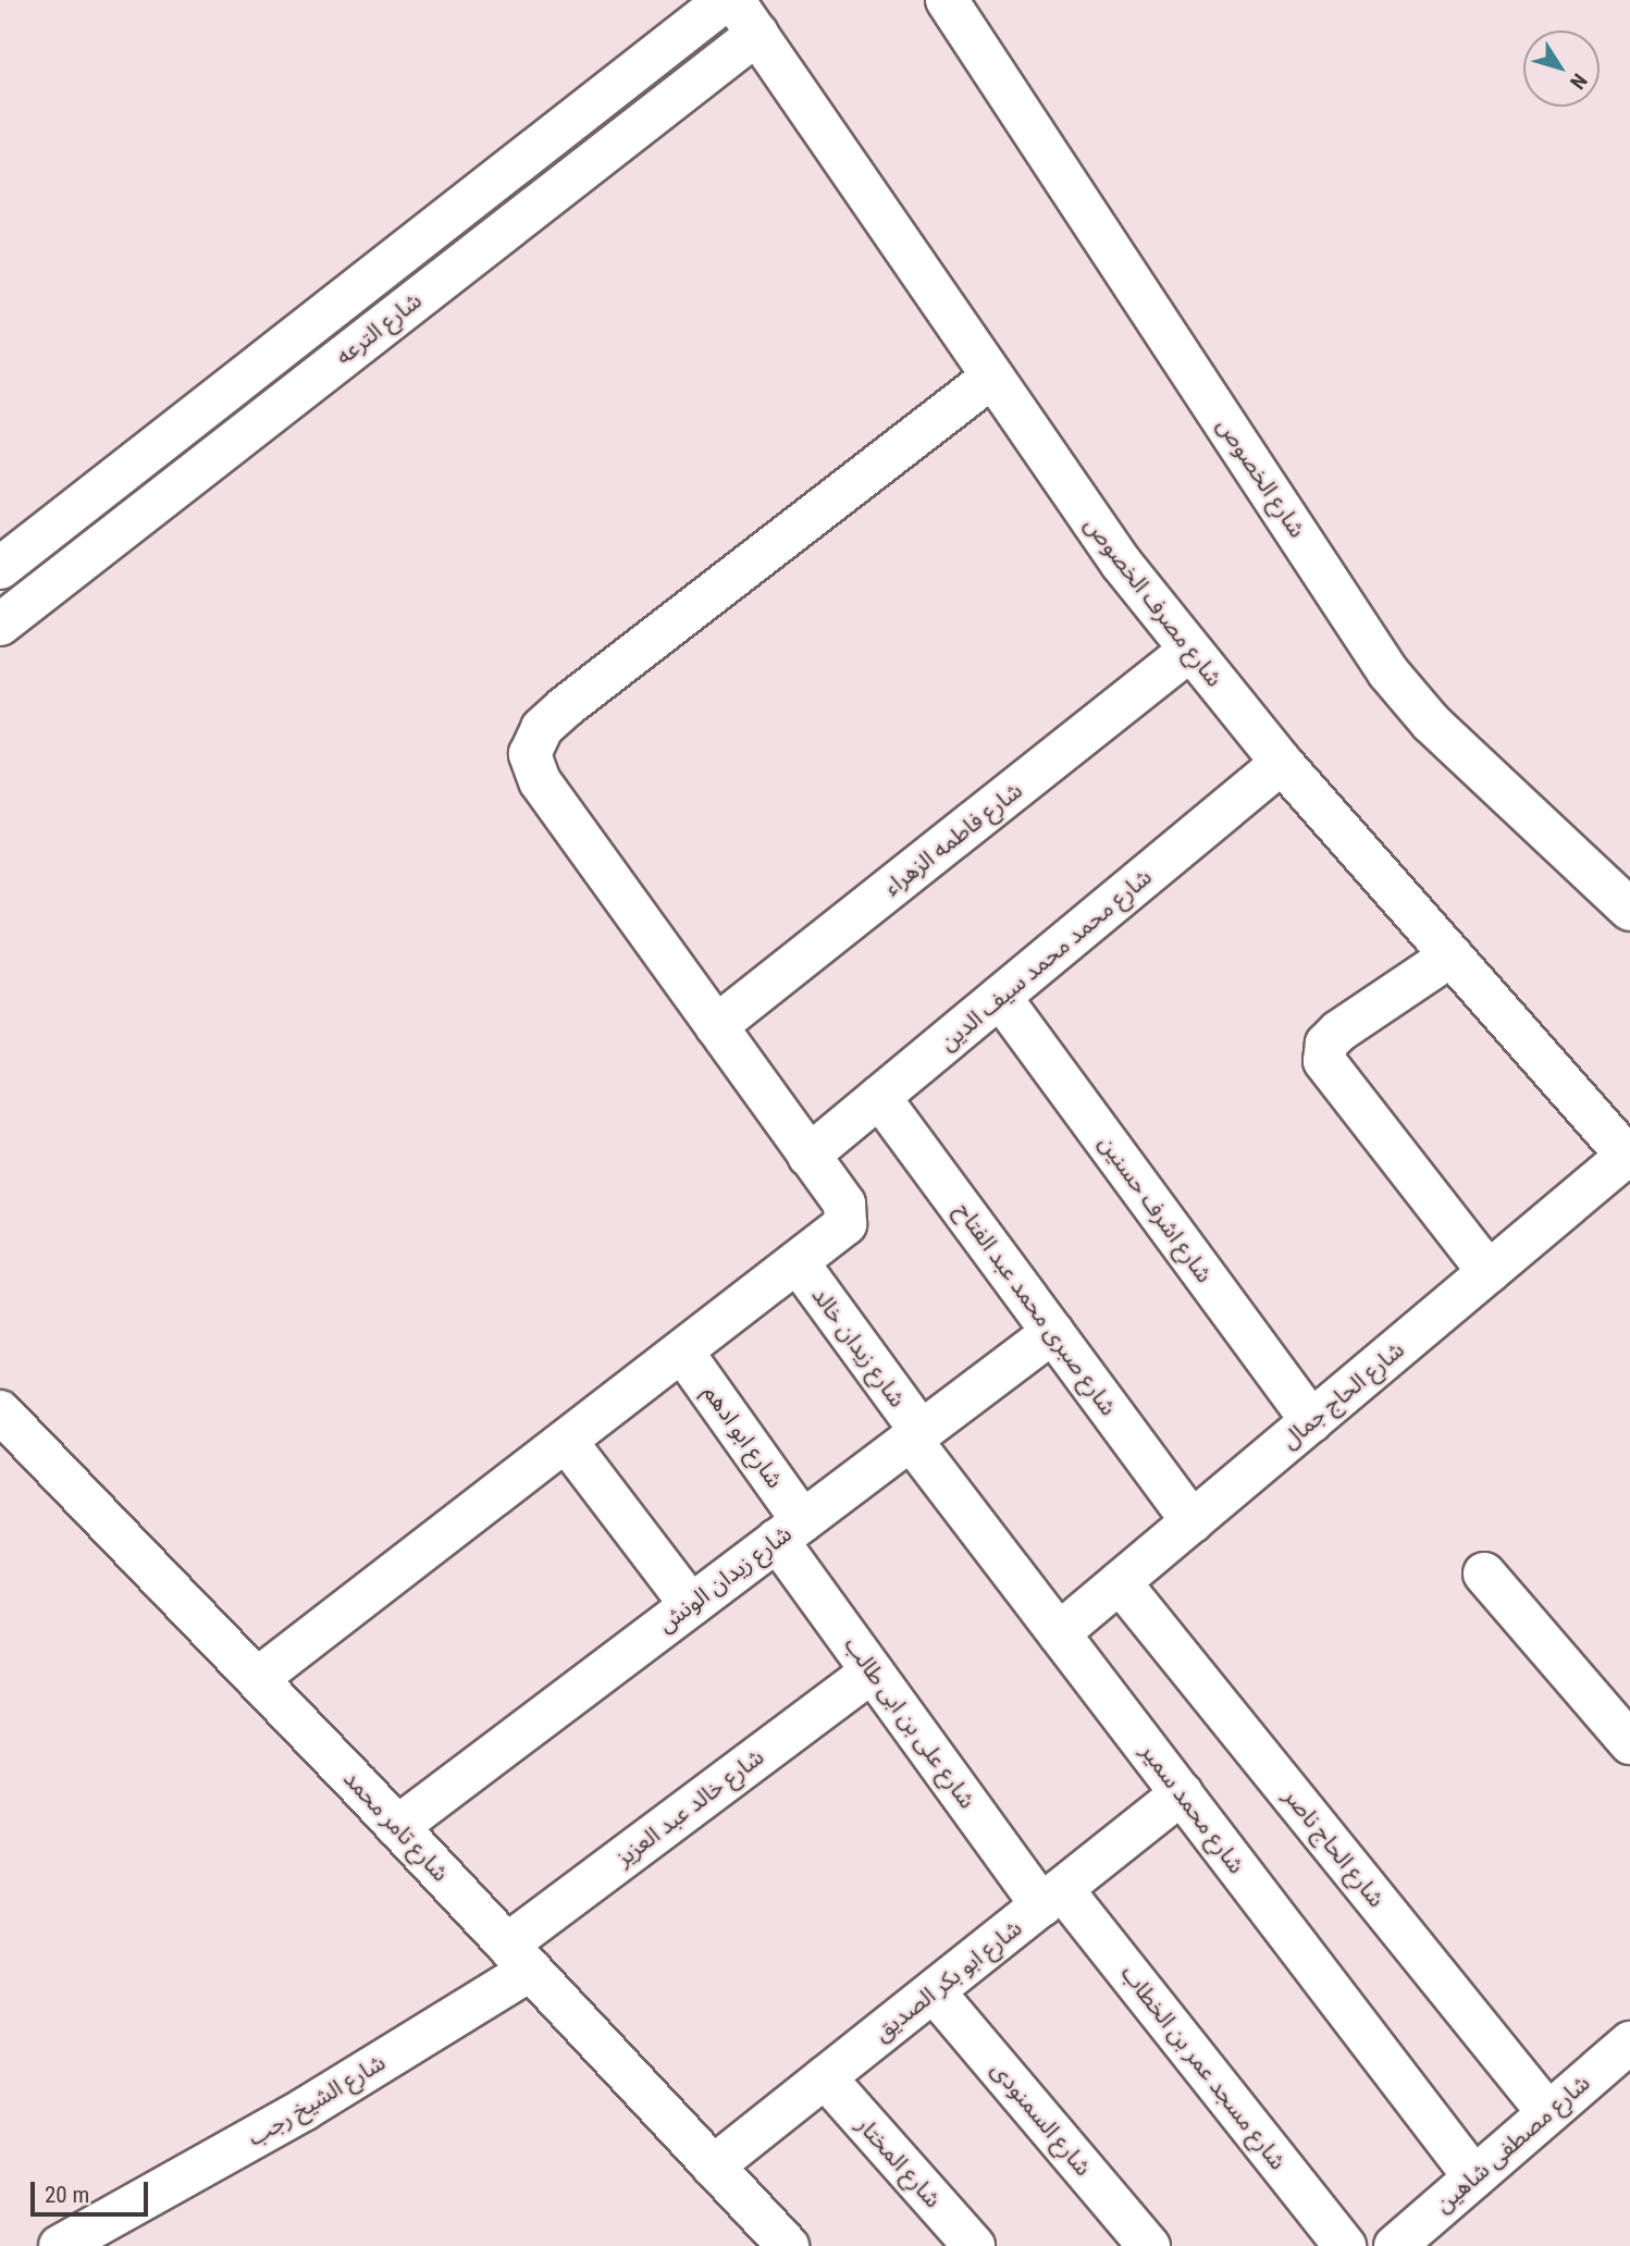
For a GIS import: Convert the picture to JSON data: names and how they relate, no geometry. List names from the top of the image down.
{
  "streets": {
    "street": [
      "شارع الترعه",
      "شارع الخصوص",
      "شارع مصرف الخصوص",
      "شارع فاطمه الزهراء",
      "شارع محمد محمد سيف الدين",
      "شارع اشرف حسنين",
      "شارع صبرى محمد عبد الفتاح",
      "شارع زيدان خالد",
      "شارع الحاج جمال",
      "شارع ابو ادهم",
      "شارع زيدان الونش",
      "شارع على بن ابى طالب",
      "شارع خالد عبد العزيز",
      "شارع محمد سمير",
      "شارع تامر محمد",
      "شارع الحاج ناصر",
      "شارع ابو بكر الصديق",
      "شارع مسجد عمر بن الخطاب",
      "شارع الشيخ رجب",
      "شارع السمنودى",
      "شارع مصطفى شاهين",
      "شارع المختار"
    ]
  },
  "crossings": [
    ["شارع الترعه", "شارع مصرف الخصوص"],
    ["شارع مصرف الخصوص", "شارع فاطمه الزهراء"],
    ["شارع مصرف الخصوص", "شارع محمد محمد سيف الدين"],
    ["شارع مصرف الخصوص", "شارع الحاج جمال"],
    ["شارع محمد محمد سيف الدين", "شارع اشرف حسنين"],
    ["شارع محمد محمد سيف الدين", "شارع صبرى محمد عبد الفتاح"],
    ["شارع اشرف حسنين", "شارع الحاج جمال"],
    ["شارع صبرى محمد عبد الفتاح", "شارع الحاج جمال"],
    ["شارع صبرى محمد عبد الفتاح", "شارع زيدان الونش"],
    ["شارع زيدان خالد", "شارع زيدان الونش"],
    ["شارع زيدان خالد", "شارع محمد سمير"],
    ["شارع الحاج جمال", "شارع محمد سمير"],
    ["شارع الحاج جمال", "شارع الحاج ناصر"],
    ["شارع ابو ادهم", "شارع زيدان الونش"],
    ["شارع ابو ادهم", "شارع على بن ابى طالب"],
    ["شارع زيدان الونش", "شارع على بن ابى طالب"],
    ["شارع زيدان الونش", "شارع محمد سمير"],
    ["شارع زيدان الونش", "شارع تامر محمد"],
    ["شارع على بن ابى طالب", "شارع خالد عبد العزيز"],
    ["شارع على بن ابى طالب", "شارع ابو بكر الصديق"],
    ["شارع على بن ابى طالب", "شارع مسجد عمر بن الخطاب"],
    ["شارع خالد عبد العزيز", "شارع تامر محمد"],
    ["شارع خالد عبد العزيز", "شارع الشيخ رجب"],
    ["شارع محمد سمير", "شارع ابو بكر الصديق"],
    ["شارع محمد سمير", "شارع مصطفى شاهين"],
    ["شارع تامر محمد", "شارع ابو بكر الصديق"],
    ["شارع تامر محمد", "شارع الشيخ رجب"],
    ["شارع الحاج ناصر", "شارع مصطفى شاهين"],
    ["شارع ابو بكر الصديق", "شارع مسجد عمر بن الخطاب"],
    ["شارع ابو بكر الصديق", "شارع السمنودى"],
    ["شارع ابو بكر الصديق", "شارع المختار"]
  ],
  "scale_bar": "20 m",
  "north": "bottom right"
}
